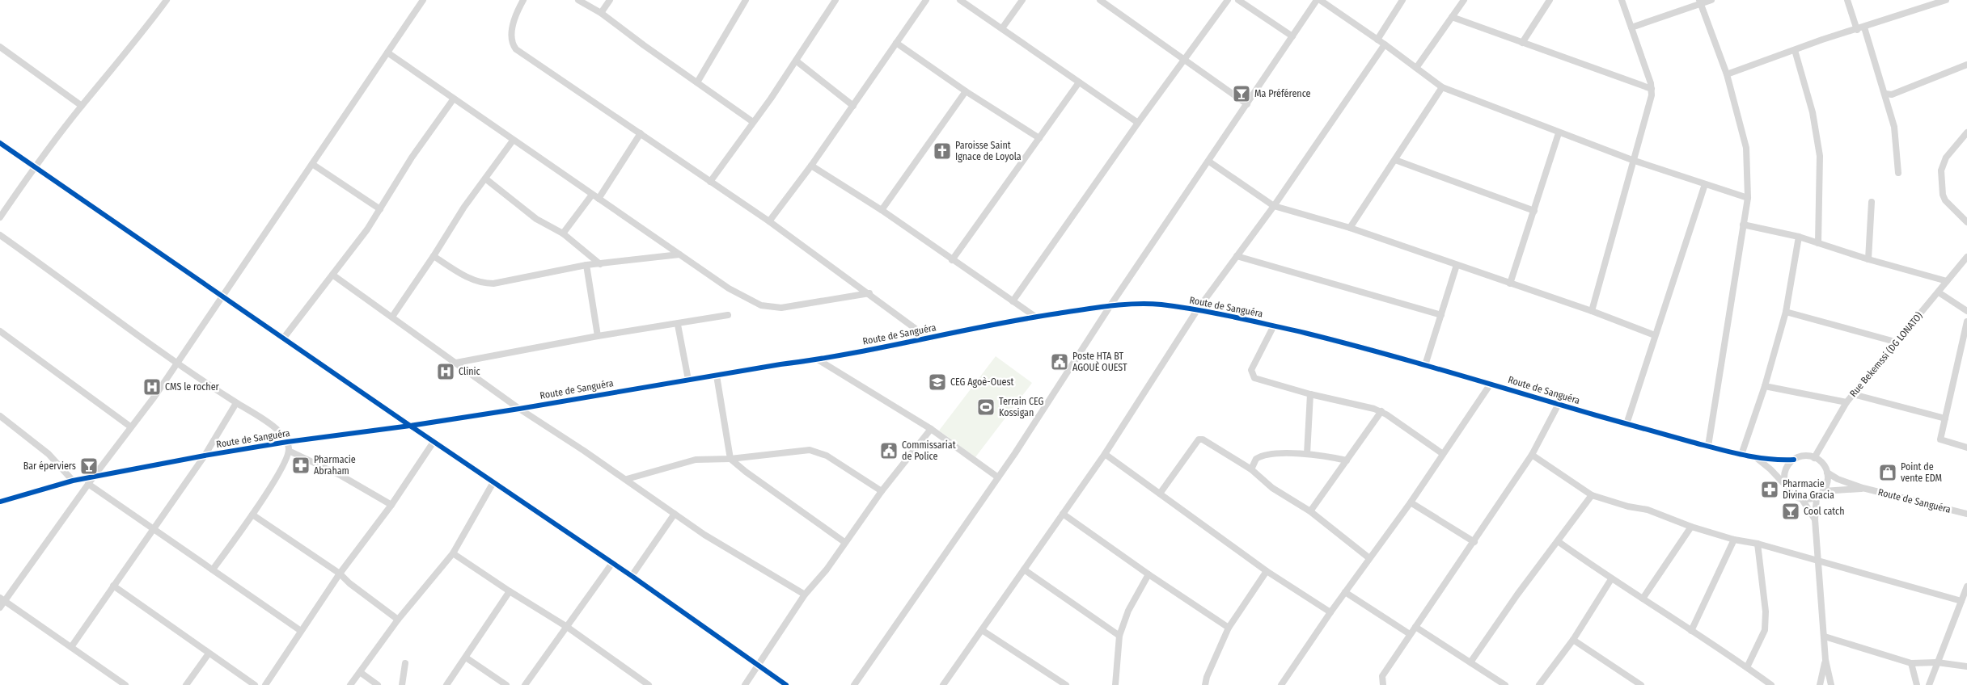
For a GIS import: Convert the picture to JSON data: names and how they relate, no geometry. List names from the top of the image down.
{
  "streets": {
    "street": ["Route de Sanguéra", "Rue Bekemssi (DG LONATO)"]
  },
  "crossings": [
    ["Route de Sanguéra", "Rue Bekemssi (DG LONATO)"]
  ],
  "places": {
    "bar": ["Ma Préférence", "Bar éperviers", "Cool catch"],
    "church": ["Paroisse Saint Ignace de Loyola"],
    "public building": ["Poste HTA BT AGOUÈ OUEST", "Commissariat de Police"],
    "hospital": ["Clinic", "CMS le rocher"],
    "school or university": ["CEG Agoè-Ouest"],
    "sports": ["Terrain CEG Kossigan"],
    "pharmacy": ["Pharmacie Abraham", "Pharmacie Divina Gracia"],
    "shop": ["Point de vente EDM"]
  }
}
